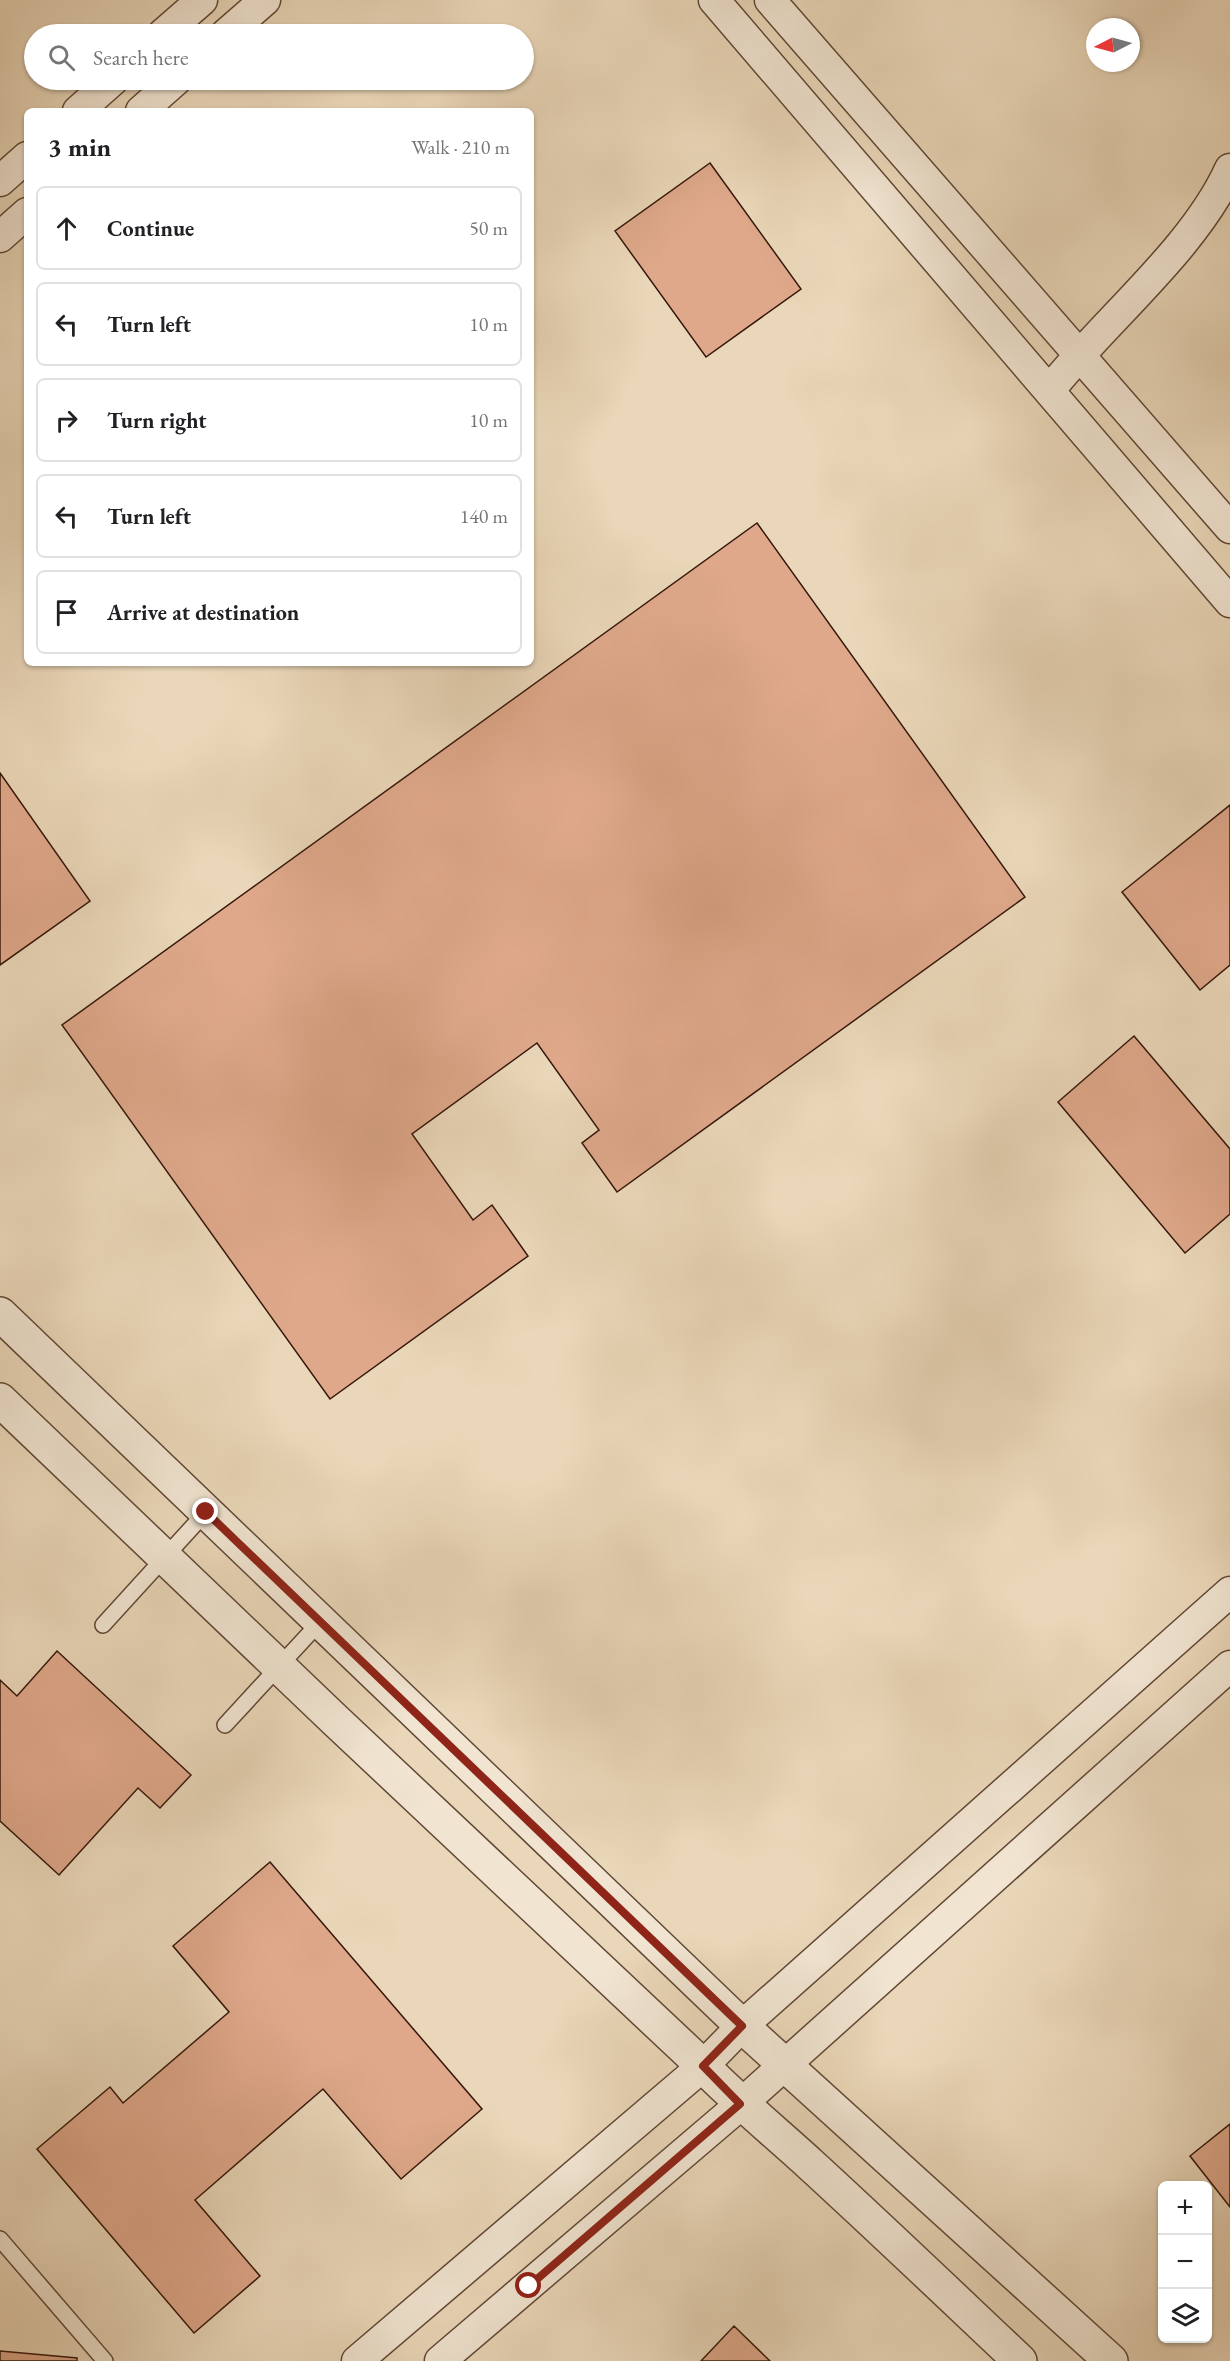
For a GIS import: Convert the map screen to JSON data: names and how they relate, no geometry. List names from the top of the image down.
{
  "north": "left",
  "page": {
    "search": "Search here",
    "heading": ["3 min", "Walk · 210 m"],
    "list": [
      ["Continue", "50 m"],
      ["Turn left", "10 m"],
      ["Turn right", "10 m"],
      ["Turn left", "140 m"],
      "Arrive at destination"
    ],
    "map_buttons": ["+", "−"]
  }
}
